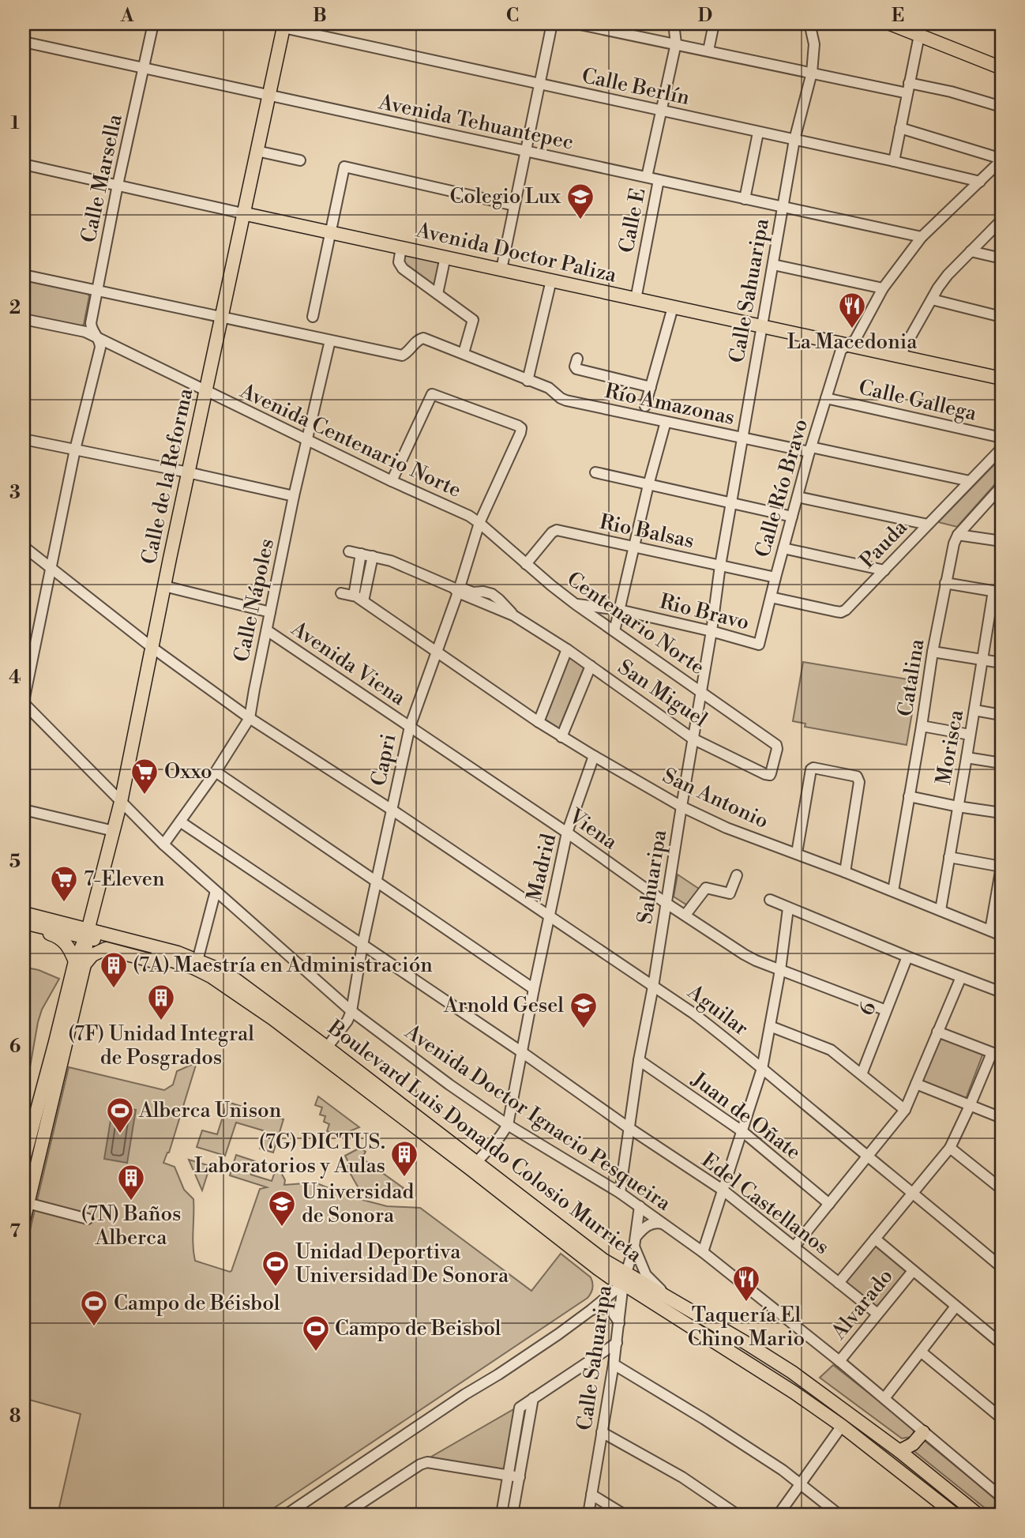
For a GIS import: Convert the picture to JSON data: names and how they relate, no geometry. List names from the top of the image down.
{
  "streets": {
    "main road": ["Avenida Doctor Paliza", "Calle de la Reforma", "Boulevard Luis Donaldo Colosio Murrieta"],
    "street": [
      "Calle Berlín",
      "Avenida Tehuantepec",
      "Calle Marsella",
      "Calle E",
      "Calle Sahuaripa",
      "Calle Gallega",
      "Río Amazonas",
      "Avenida Centenario Norte",
      "Calle Río Bravo",
      "Rio Balsas",
      "Pauda",
      "Calle Nápoles",
      "Rio Bravo",
      "Centenario Norte",
      "Avenida Viena",
      "Catalina",
      "San Miguel",
      "Morisca",
      "Capri",
      "San Antonio",
      "Viena",
      "Madrid",
      "Sahuaripa",
      "6",
      "Aguilar",
      "Juan de Oñate",
      "Avenida Doctor Ignacio Pesqueira",
      "Edel Castellanos",
      "Alvarado"
    ]
  },
  "crossings": [
    ["Calle Berlín", "Calle Sahuaripa"],
    ["Calle Berlín", "Calle de la Reforma"],
    ["Calle Berlín", "Calle Río Bravo"],
    ["Avenida Tehuantepec", "Calle Marsella"],
    ["Avenida Tehuantepec", "Calle E"],
    ["Avenida Tehuantepec", "Calle Sahuaripa"],
    ["Avenida Tehuantepec", "Calle de la Reforma"],
    ["Avenida Tehuantepec", "Calle Río Bravo"],
    ["Calle Marsella", "Avenida Doctor Paliza"],
    ["Calle Marsella", "Avenida Centenario Norte"],
    ["Calle Marsella", "Aguilar"],
    ["Calle Marsella", "Avenida Doctor Ignacio Pesqueira"],
    ["Calle E", "Avenida Doctor Paliza"],
    ["Avenida Doctor Paliza", "Calle Sahuaripa"],
    ["Avenida Doctor Paliza", "Calle de la Reforma"],
    ["Avenida Doctor Paliza", "Calle Río Bravo"],
    ["Calle Sahuaripa", "Río Amazonas"],
    ["Calle Sahuaripa", "Rio Balsas"],
    ["Calle Sahuaripa", "Sahuaripa"],
    ["Calle Sahuaripa", "Avenida Doctor Ignacio Pesqueira"],
    ["Calle Sahuaripa", "Boulevard Luis Donaldo Colosio Murrieta"],
    ["Calle Gallega", "Calle Río Bravo"],
    ["Río Amazonas", "Calle Río Bravo"],
    ["Río Amazonas", "Pauda"],
    ["Avenida Centenario Norte", "Calle de la Reforma"],
    ["Avenida Centenario Norte", "Calle Nápoles"],
    ["Avenida Centenario Norte", "Centenario Norte"],
    ["Avenida Centenario Norte", "Capri"],
    ["Calle de la Reforma", "Aguilar"],
    ["Calle de la Reforma", "Avenida Doctor Ignacio Pesqueira"],
    ["Calle de la Reforma", "Boulevard Luis Donaldo Colosio Murrieta"],
    ["Calle Río Bravo", "Rio Balsas"],
    ["Calle Río Bravo", "Pauda"],
    ["Calle Río Bravo", "Rio Bravo"],
    ["Rio Balsas", "Centenario Norte"],
    ["Rio Balsas", "Sahuaripa"],
    ["Calle Nápoles", "Avenida Viena"],
    ["Calle Nápoles", "Aguilar"],
    ["Calle Nápoles", "Avenida Doctor Ignacio Pesqueira"],
    ["Rio Bravo", "Centenario Norte"],
    ["Rio Bravo", "Sahuaripa"],
    ["Centenario Norte", "San Miguel"],
    ["Centenario Norte", "Capri"],
    ["Centenario Norte", "Sahuaripa"],
    ["Avenida Viena", "Capri"],
    ["Avenida Viena", "Viena"],
    ["Catalina", "San Antonio"],
    ["San Miguel", "Capri"],
    ["San Miguel", "Sahuaripa"],
    ["Morisca", "San Antonio"],
    ["Capri", "San Antonio"],
    ["Capri", "Viena"],
    ["Capri", "Aguilar"],
    ["Capri", "Avenida Doctor Ignacio Pesqueira"],
    ["San Antonio", "Madrid"],
    ["San Antonio", "Sahuaripa"],
    ["Viena", "Madrid"],
    ["Viena", "Sahuaripa"],
    ["Viena", "6"],
    ["Madrid", "Aguilar"],
    ["Madrid", "Avenida Doctor Ignacio Pesqueira"],
    ["Madrid", "Edel Castellanos"],
    ["Sahuaripa", "Aguilar"],
    ["Sahuaripa", "Juan de Oñate"],
    ["Sahuaripa", "Avenida Doctor Ignacio Pesqueira"],
    ["Sahuaripa", "Edel Castellanos"],
    ["Avenida Doctor Ignacio Pesqueira", "Alvarado"],
    ["Edel Castellanos", "Alvarado"]
  ],
  "places": {
    "school or university": ["Colegio Lux", "Arnold Gesel", "Universidad de Sonora"],
    "restaurant": ["La Macedonia", "Taquería El Chino Mario"],
    "supermarket": ["Oxxo", "7-Eleven"],
    "building": [
      "(7A) Maestría en Administración",
      "(7F) Unidad Integral de Posgrados",
      "(7G) DICTUS. Laboratorios y Aulas",
      "(7N) Baños Alberca"
    ],
    "sports": [
      "Alberca Unison",
      "Unidad Deportiva Universidad De Sonora",
      "Campo de Béisbol",
      "Campo de Beisbol"
    ]
  },
  "grid": {
    "columns": [
      "A",
      "B",
      "C",
      "D",
      "E"
    ],
    "rows": [
      "1",
      "2",
      "3",
      "4",
      "5",
      "6",
      "7",
      "8"
    ]
  }
}
